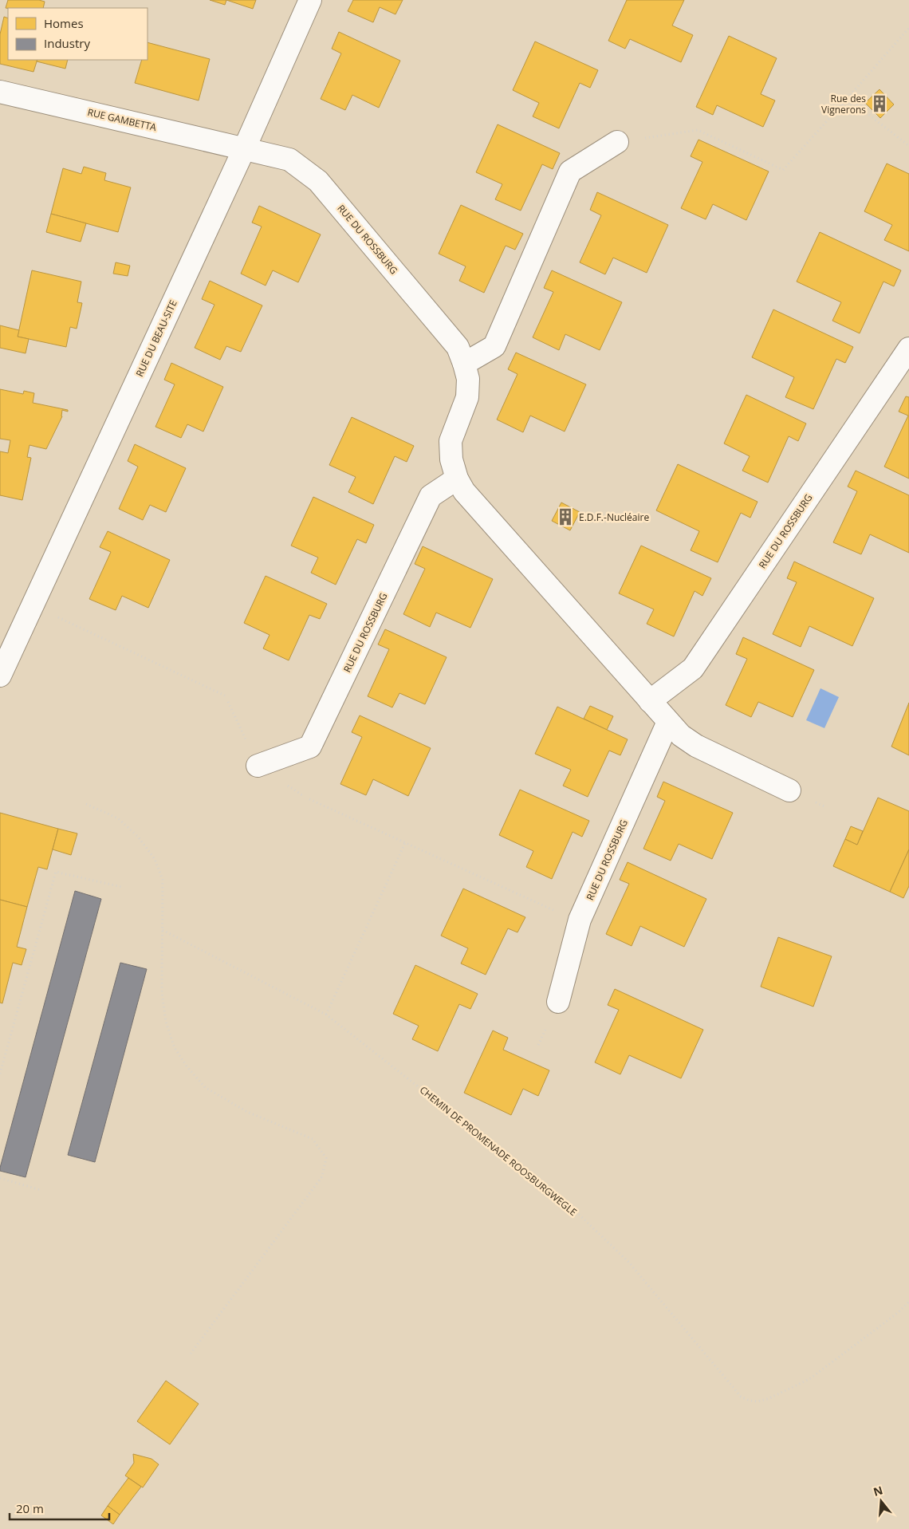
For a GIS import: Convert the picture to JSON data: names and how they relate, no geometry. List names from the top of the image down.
{
  "streets": {
    "street": ["RUE GAMBETTA", "RUE DU ROSSBURG", "RUE DU BEAU-SITE"],
    "path": ["CHEMIN DE PROMENADE ROOSBURGWEGLE"]
  },
  "crossings": [
    ["RUE GAMBETTA", "RUE DU ROSSBURG"],
    ["RUE GAMBETTA", "RUE DU BEAU-SITE"],
    ["RUE DU ROSSBURG", "RUE DU BEAU-SITE"]
  ],
  "places": {
    "building": ["Rue des Vignerons", "E.D.F.-Nucléaire"]
  },
  "legend": ["Homes", "Industry"],
  "scale_bar": "20 m",
  "north": "top"
}
